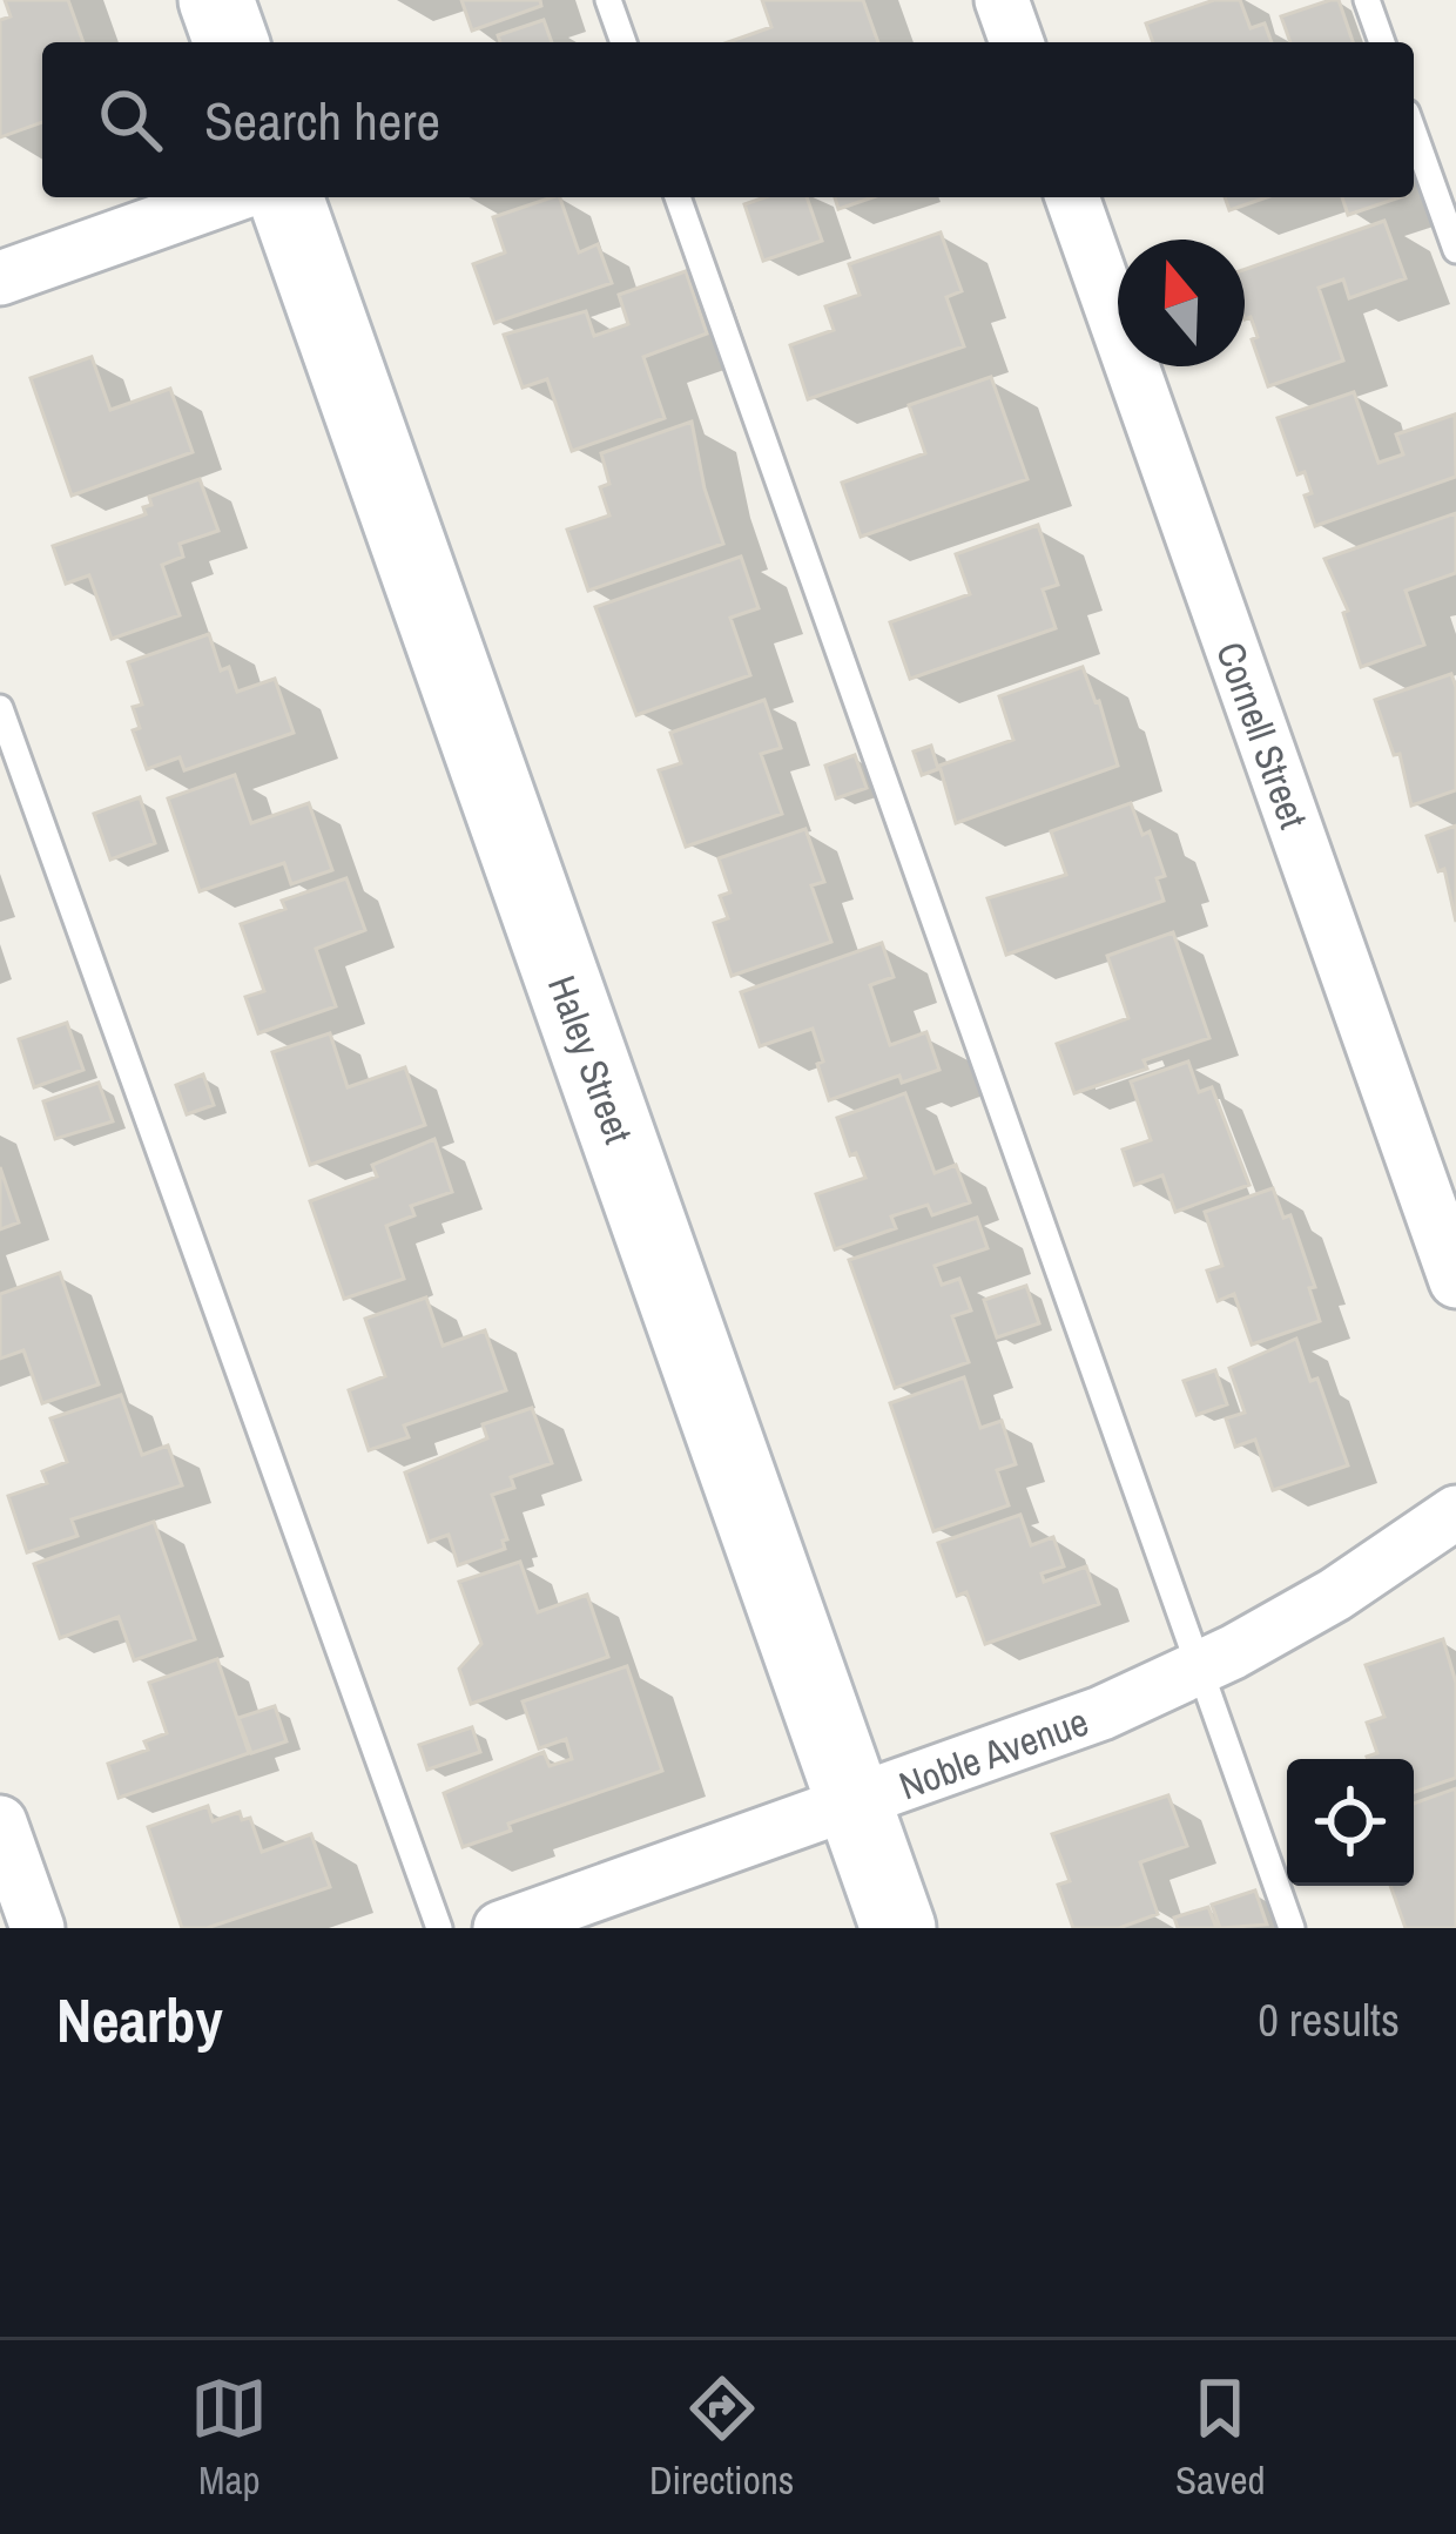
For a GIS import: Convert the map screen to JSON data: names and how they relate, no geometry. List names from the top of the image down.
{
  "streets": {
    "street": ["Cornell Street", "Haley Street", "Noble Avenue"]
  },
  "crossings": [
    ["Haley Street", "Noble Avenue"]
  ],
  "north": "top",
  "page": {
    "search": "Search here",
    "heading": ["Nearby", "0 results"],
    "nav": ["Map", "Directions", "Saved"]
  }
}
